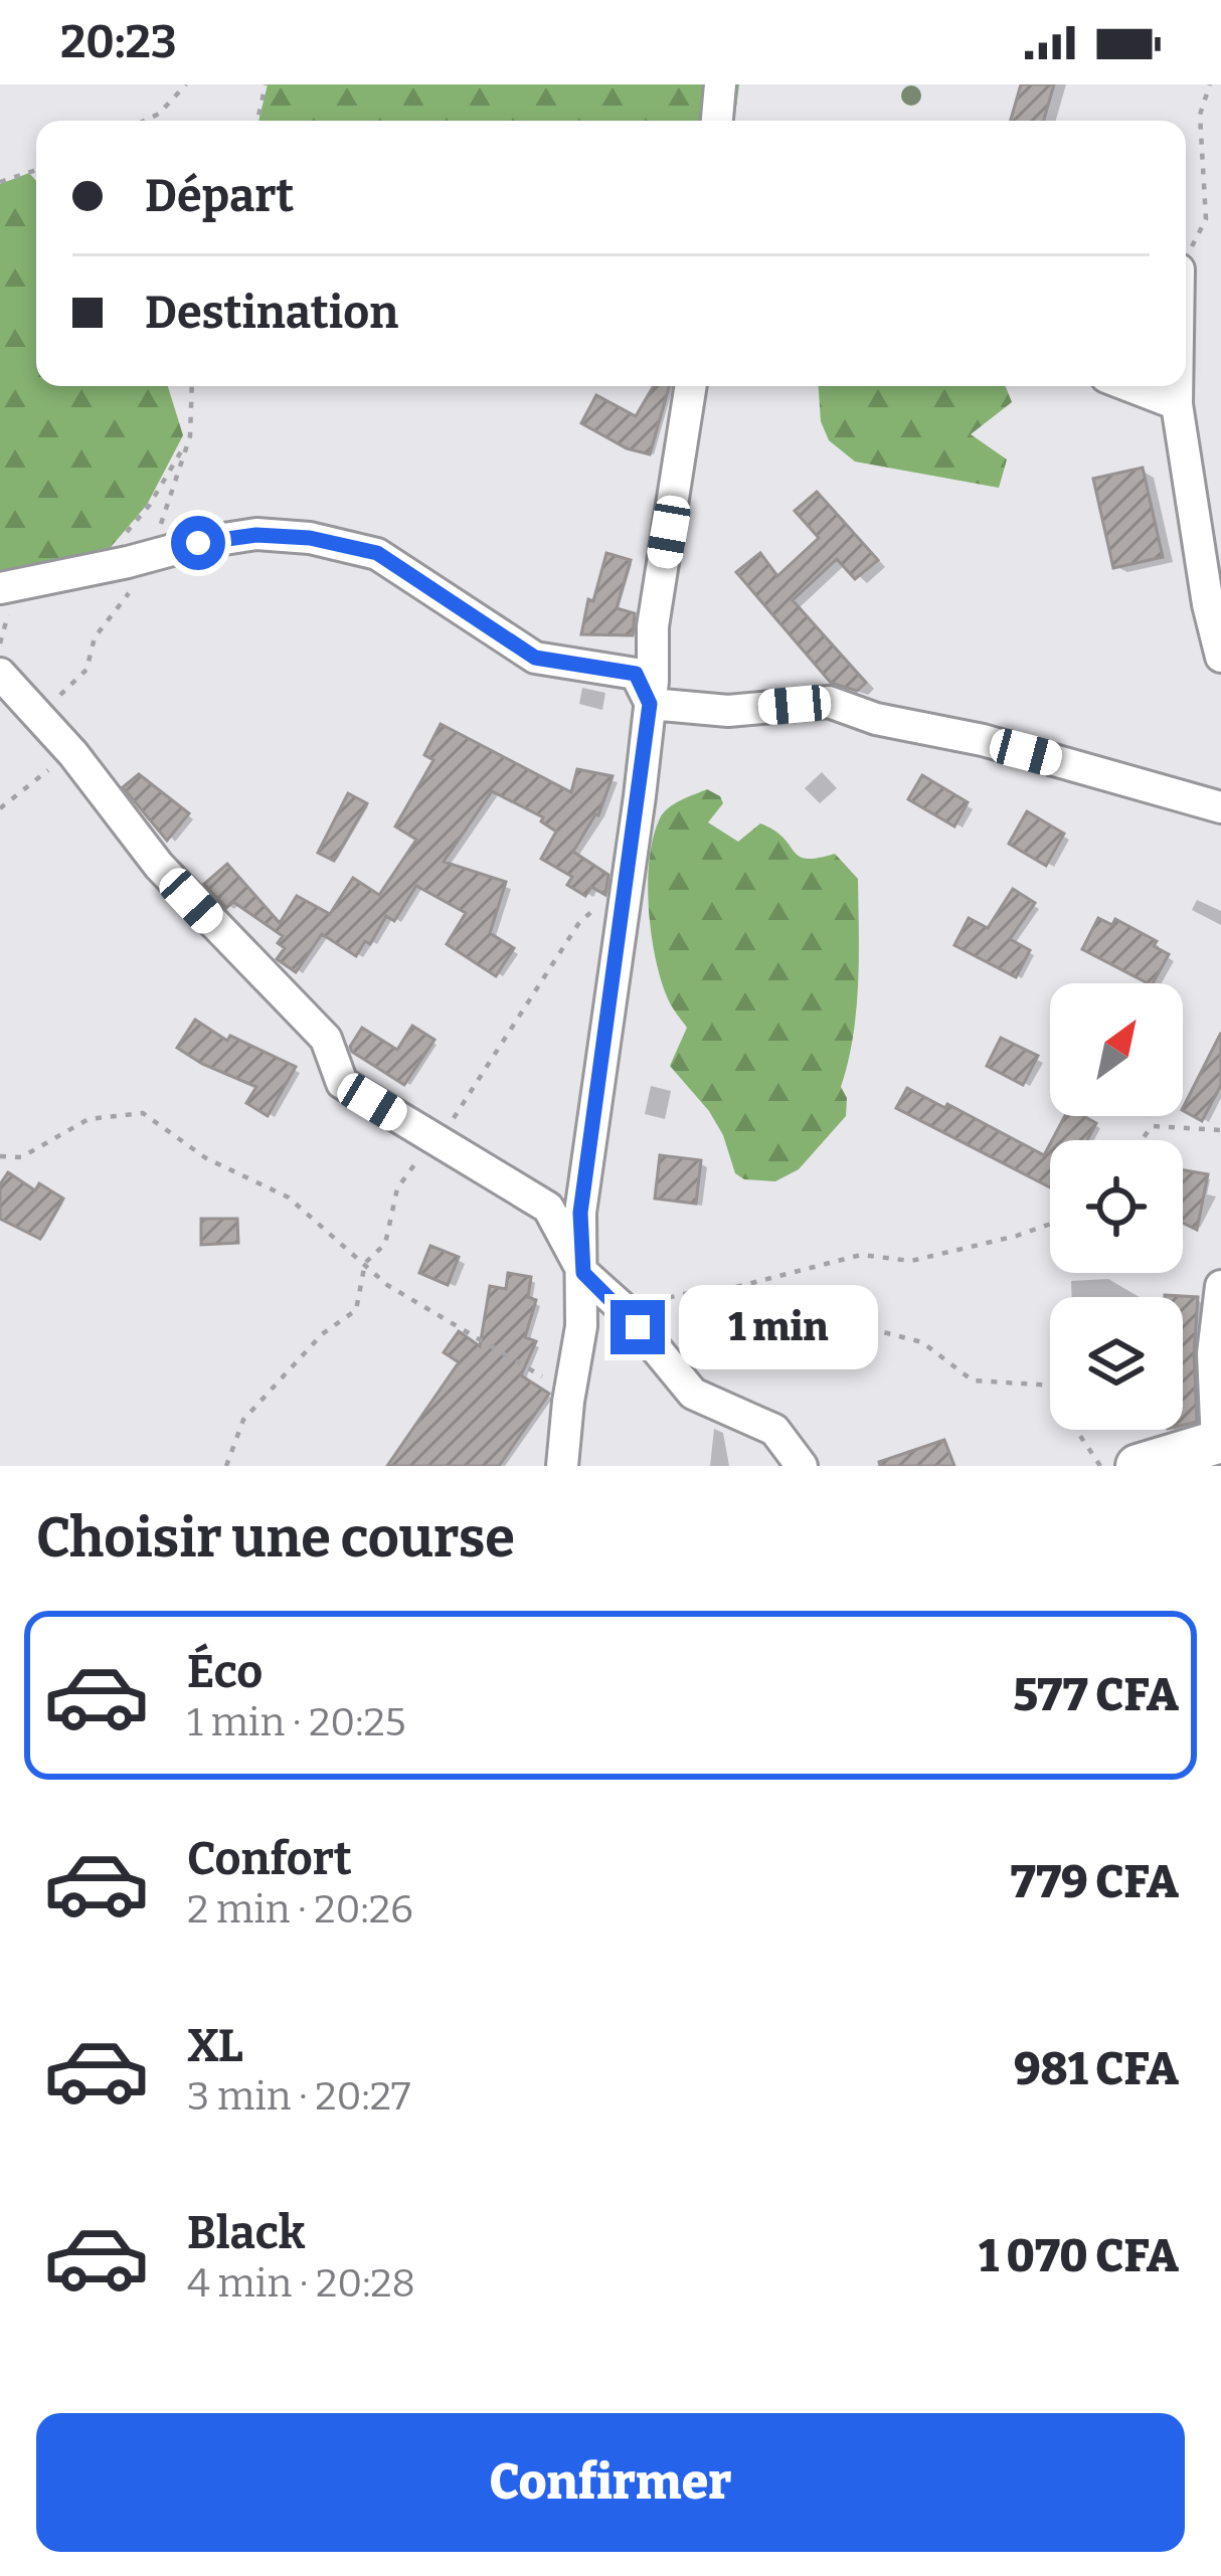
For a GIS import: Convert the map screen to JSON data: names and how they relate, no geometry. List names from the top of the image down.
{
  "north": "top right",
  "page": {
    "status": "20:23",
    "banner": ["Départ", "Destination"],
    "bubble": "1 min",
    "heading": "Choisir une course",
    "list": [
      {
        "name": "Éco",
        "note": "1 min · 20:25",
        "value": "577 CFA"
      },
      {
        "name": "Confort",
        "note": "2 min · 20:26",
        "value": "779 CFA"
      },
      {
        "name": "XL",
        "note": "3 min · 20:27",
        "value": "981 CFA"
      },
      {
        "name": "Black",
        "note": "4 min · 20:28",
        "value": "1 070 CFA"
      }
    ],
    "buttons": "Confirmer"
  }
}
